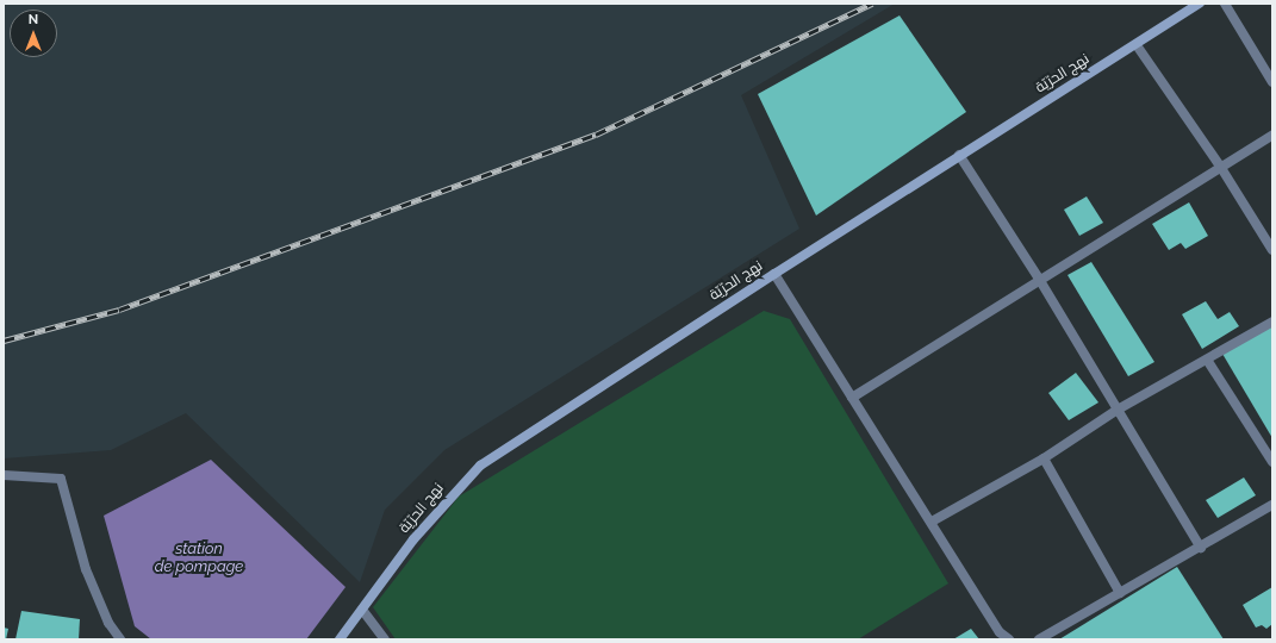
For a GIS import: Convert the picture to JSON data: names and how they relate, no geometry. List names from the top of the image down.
{
  "streets": {
    "street": ["نهج الحرّيّة"]
  },
  "water": ["station de pompage"],
  "north": "top"
}
